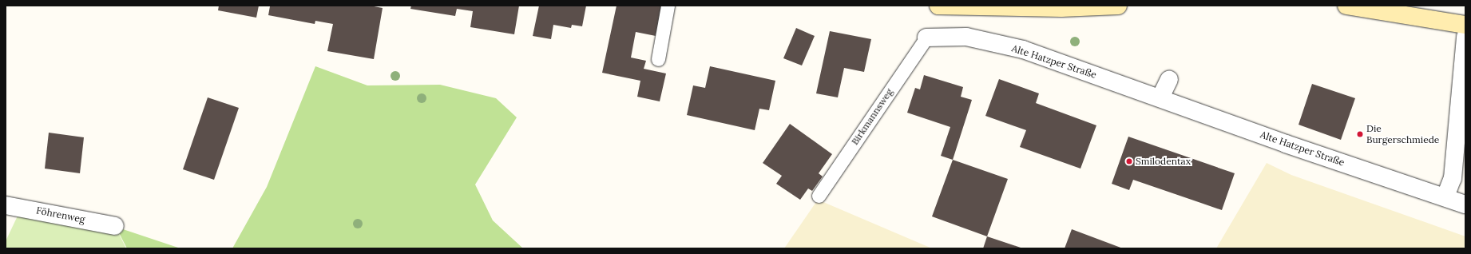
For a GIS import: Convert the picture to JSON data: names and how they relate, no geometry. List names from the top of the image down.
{
  "streets": {
    "street": ["Alte Hatzper Straße", "Föhrenweg"],
    "lane": ["Birkmannsweg"]
  },
  "crossings": [
    ["Alte Hatzper Straße", "Birkmannsweg"]
  ],
  "places": ["Die Burgerschmiede", "Smilodentax"]
}
